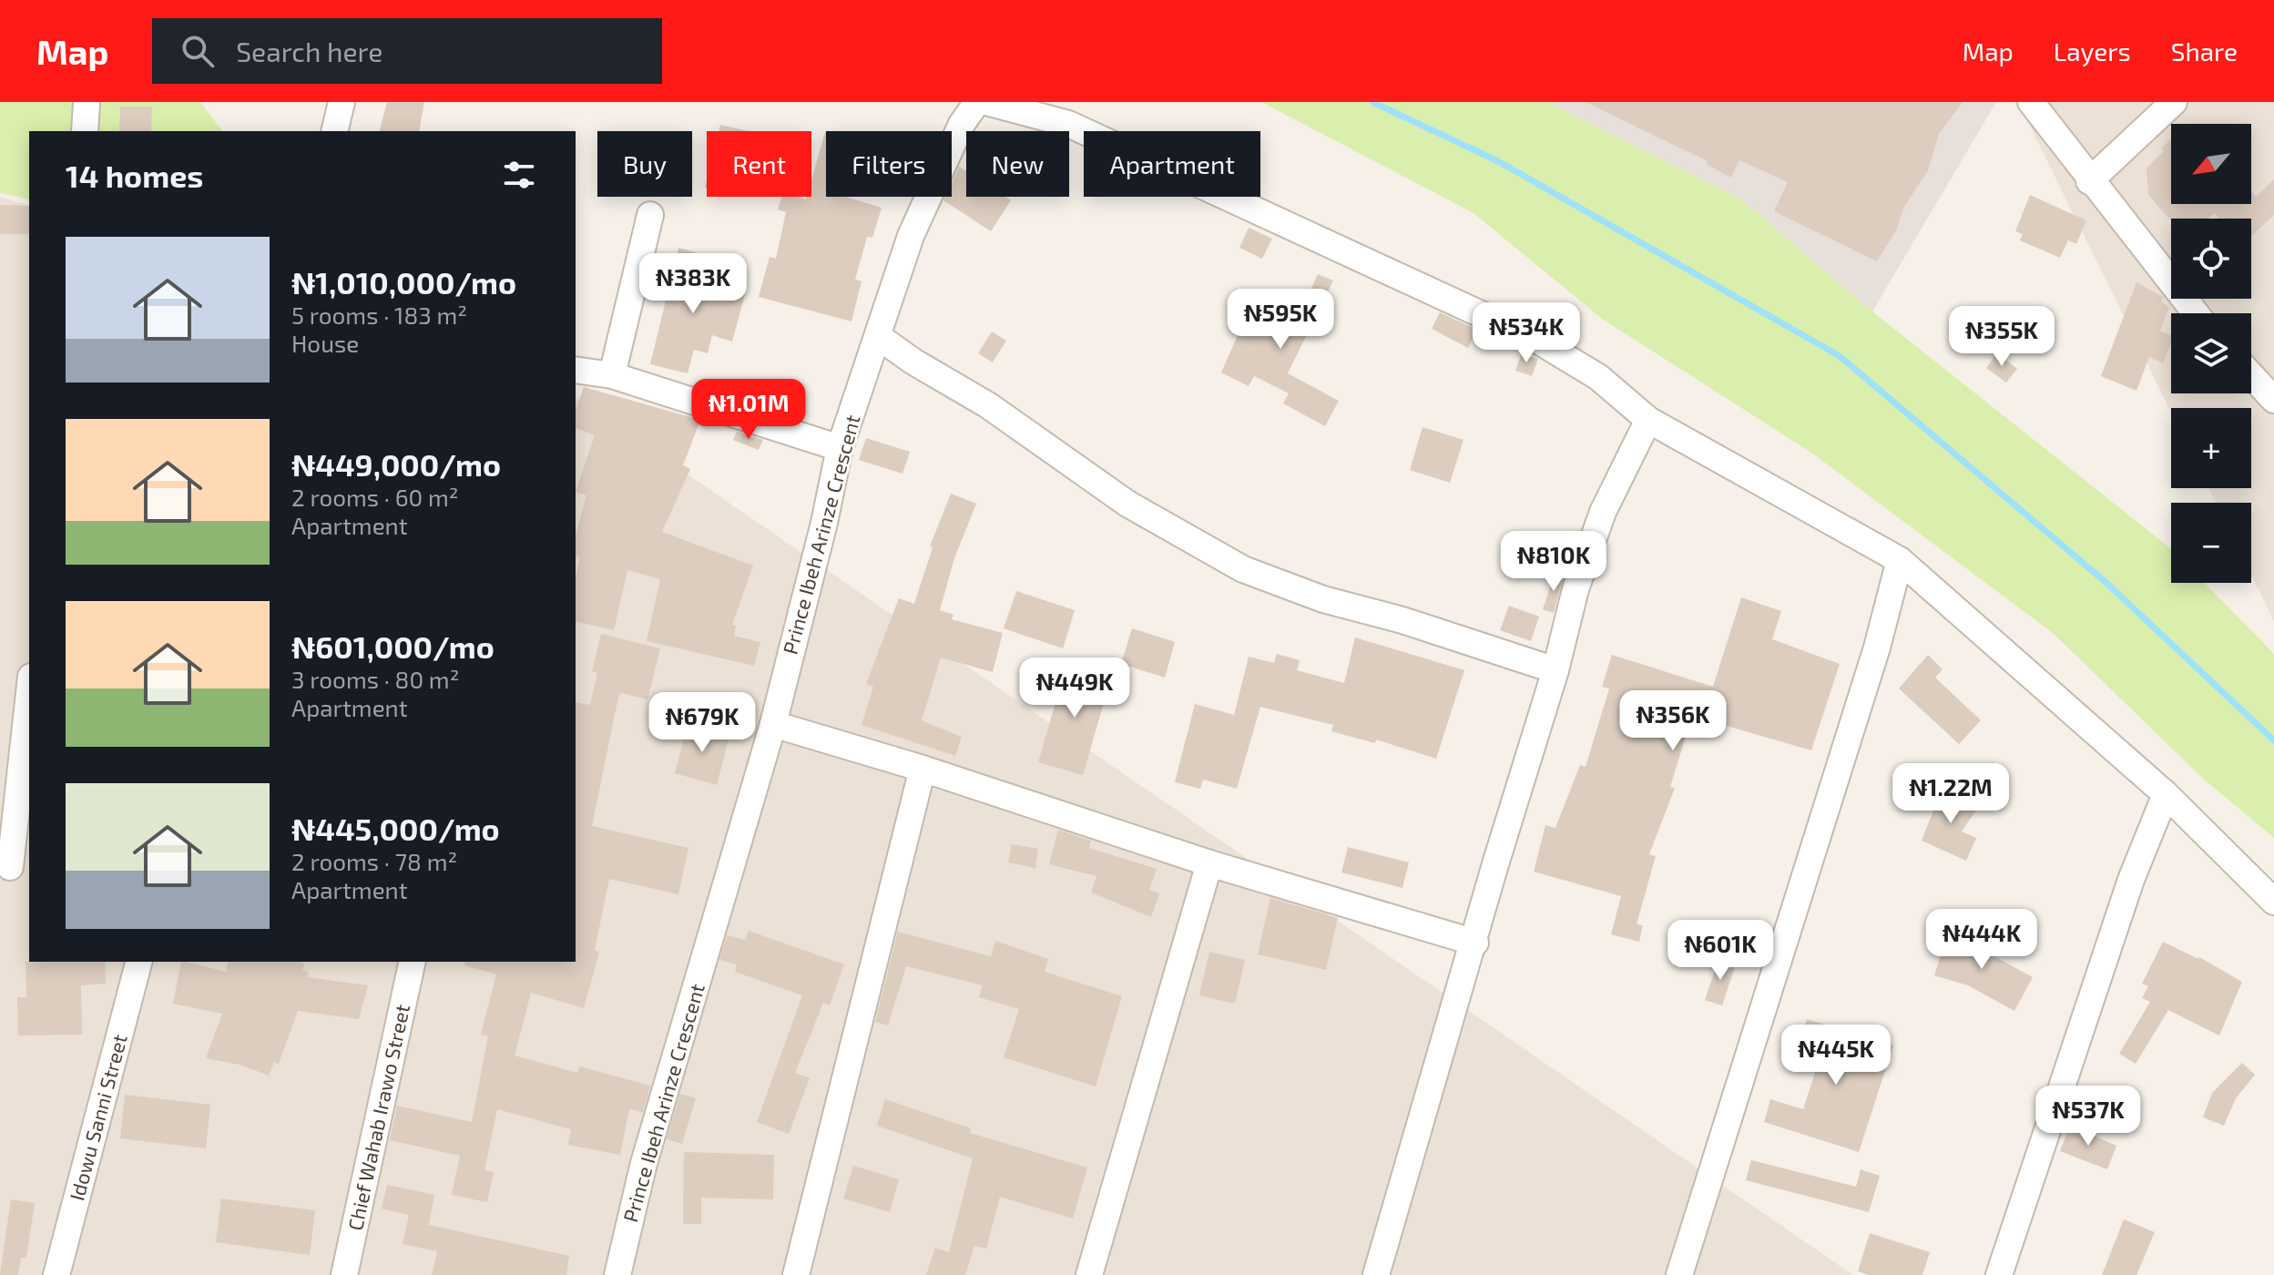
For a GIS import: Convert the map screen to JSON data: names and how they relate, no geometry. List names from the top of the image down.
{
  "streets": {
    "street": ["Prince Ibeh Arinze Crescent", "Idowu Sanni Street", "Chief Wahab Irawo Street"]
  },
  "north": "bottom left",
  "page": {
    "header": "Map",
    "search": "Search here",
    "nav": ["Map", "Layers", "Share"],
    "map_buttons": ["+", "−"],
    "chip": [
      "Buy",
      "Rent",
      "Filters",
      "New",
      "Apartment"
    ],
    "heading": "14 homes",
    "list": [
      {
        "name": "₦1,010,000/mo",
        "note": "5 rooms · 183 m² · House"
      },
      {
        "name": "₦449,000/mo",
        "note": "2 rooms · 60 m² · Apartment"
      },
      {
        "name": "₦601,000/mo",
        "note": "3 rooms · 80 m² · Apartment"
      },
      {
        "name": "₦445,000/mo",
        "note": "2 rooms · 78 m² · Apartment"
      }
    ],
    "price": [
      "₦383K",
      "₦595K",
      "₦534K",
      "₦355K",
      "₦1.01M",
      "₦810K",
      "₦449K",
      "₦356K",
      "₦679K",
      "₦1.22M",
      "₦444K",
      "₦601K",
      "₦445K",
      "₦537K"
    ]
  }
}
